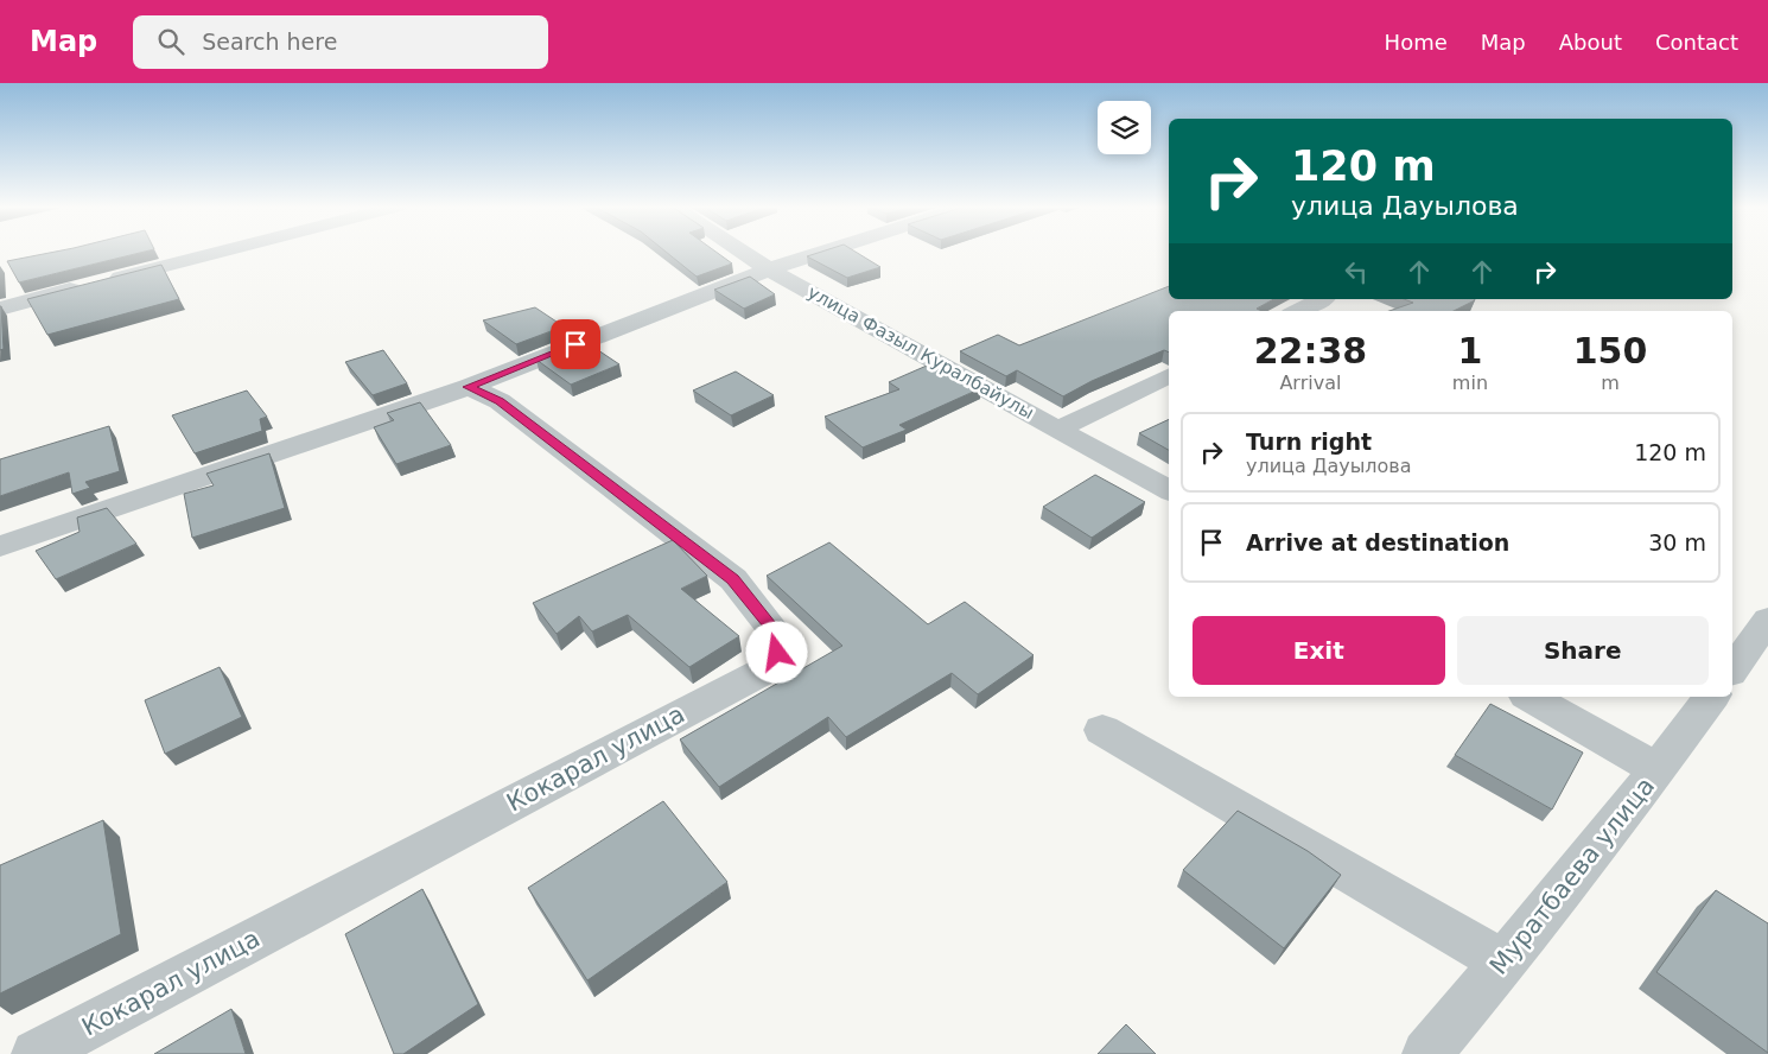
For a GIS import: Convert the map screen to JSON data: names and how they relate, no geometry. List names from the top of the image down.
{
  "streets": {
    "street": ["улица Фазыл Куралбайулы", "Кокарал улица", "Муратбаева улица"]
  },
  "page": {
    "header": "Map",
    "search": "Search here",
    "nav": [
      "Home",
      "Map",
      "About",
      "Contact"
    ],
    "turn": ["120 m", "улица Дауылова"],
    "eta": [
      "22:38",
      "Arrival",
      "1",
      "min",
      "150",
      "m"
    ],
    "list": [
      {
        "name": "Turn right",
        "note": "улица Дауылова",
        "value": "120 m"
      },
      {
        "name": "Arrive at destination",
        "value": "30 m"
      }
    ],
    "buttons": ["Exit", "Share"]
  }
}
